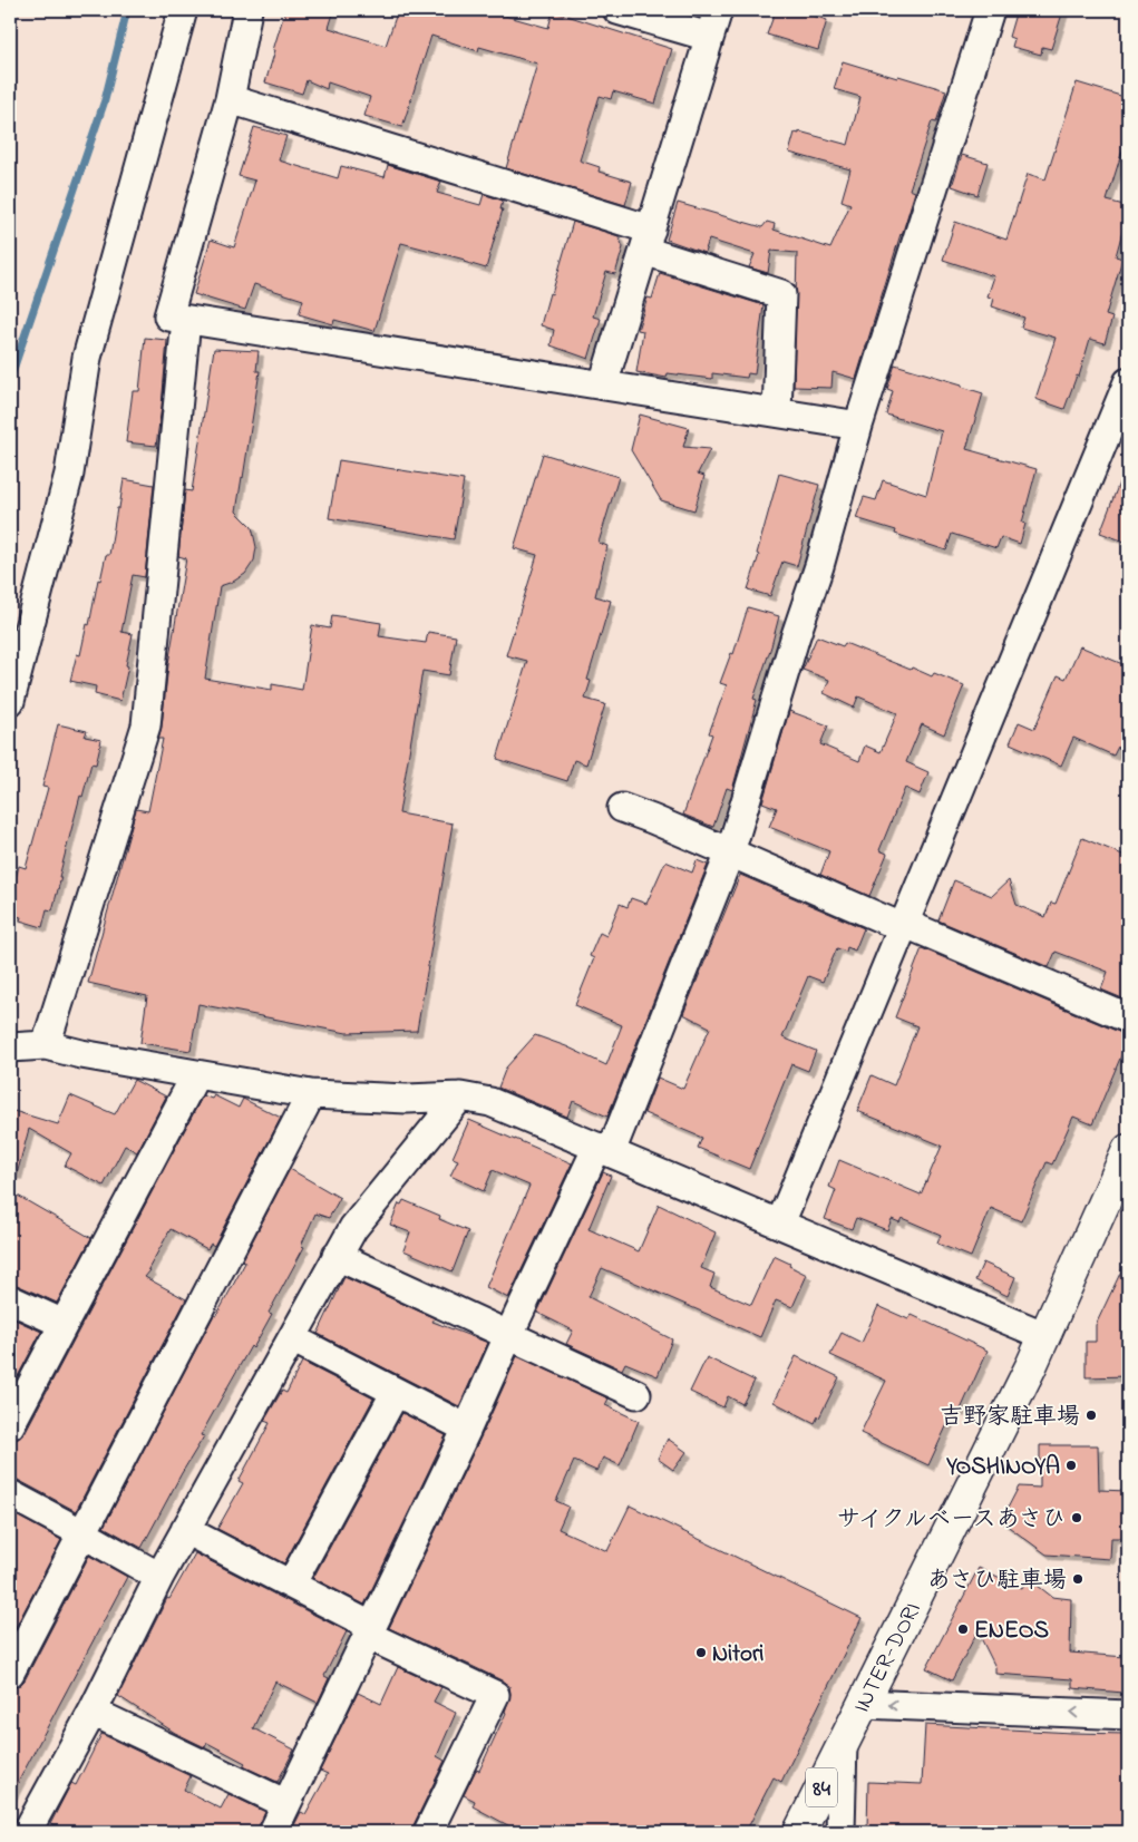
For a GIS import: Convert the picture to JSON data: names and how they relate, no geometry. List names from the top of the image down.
{
  "streets": {
    "main road": ["INTER-DORI", "84"]
  },
  "places": [
    "吉野家駐車場",
    "YOSHINOYA",
    "サイクルベースあさひ",
    "あさひ駐車場",
    "ENEOS",
    "Nitori"
  ]
}
